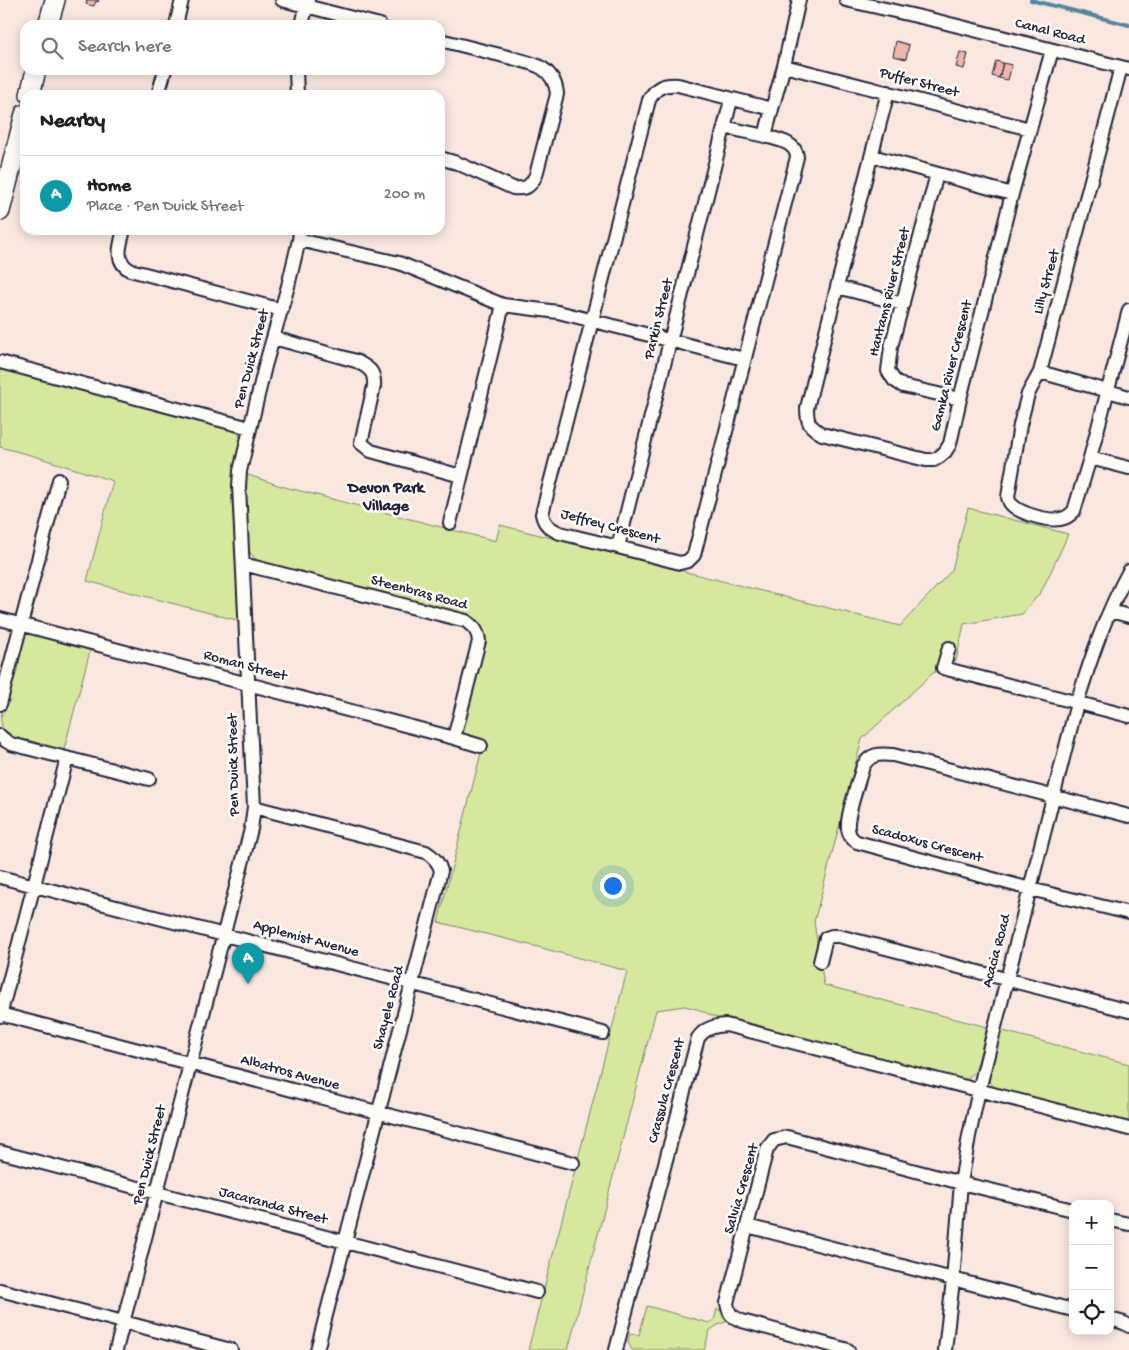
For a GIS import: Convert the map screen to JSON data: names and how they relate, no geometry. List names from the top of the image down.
{
  "streets": {
    "street": [
      "Canal Road",
      "Puffer Street",
      "Lilly Street",
      "Hantams River Street",
      "Parkin Street",
      "Pen Duick Street",
      "Gamka River Crescent",
      "Jeffrey Crescent",
      "Steenbras Road",
      "Roman Street",
      "Scadoxus Crescent",
      "Applemist Avenue",
      "Acacia Road",
      "Shayele Road",
      "Albatros Avenue",
      "Crassula Crescent",
      "Salvia Crescent",
      "Jacaranda Street"
    ]
  },
  "crossings": [
    ["Canal Road", "Lilly Street"],
    ["Puffer Street", "Gamka River Crescent"],
    ["Hantams River Street", "Gamka River Crescent"],
    ["Parkin Street", "Jeffrey Crescent"],
    ["Pen Duick Street", "Steenbras Road"],
    ["Pen Duick Street", "Roman Street"],
    ["Pen Duick Street", "Applemist Avenue"],
    ["Pen Duick Street", "Shayele Road"],
    ["Pen Duick Street", "Albatros Avenue"],
    ["Pen Duick Street", "Jacaranda Street"],
    ["Steenbras Road", "Roman Street"],
    ["Scadoxus Crescent", "Acacia Road"],
    ["Applemist Avenue", "Shayele Road"],
    ["Acacia Road", "Crassula Crescent"],
    ["Acacia Road", "Salvia Crescent"],
    ["Shayele Road", "Albatros Avenue"],
    ["Shayele Road", "Jacaranda Street"]
  ],
  "districts": ["Devon Park Village"],
  "page": {
    "search": "Search here",
    "heading": "Nearby",
    "list": [
      {
        "mark": "A",
        "name": "Home",
        "note": "Place · Pen Duick Street",
        "value": "200 m"
      }
    ],
    "pins": "A",
    "map_buttons": ["+", "−"]
  }
}
